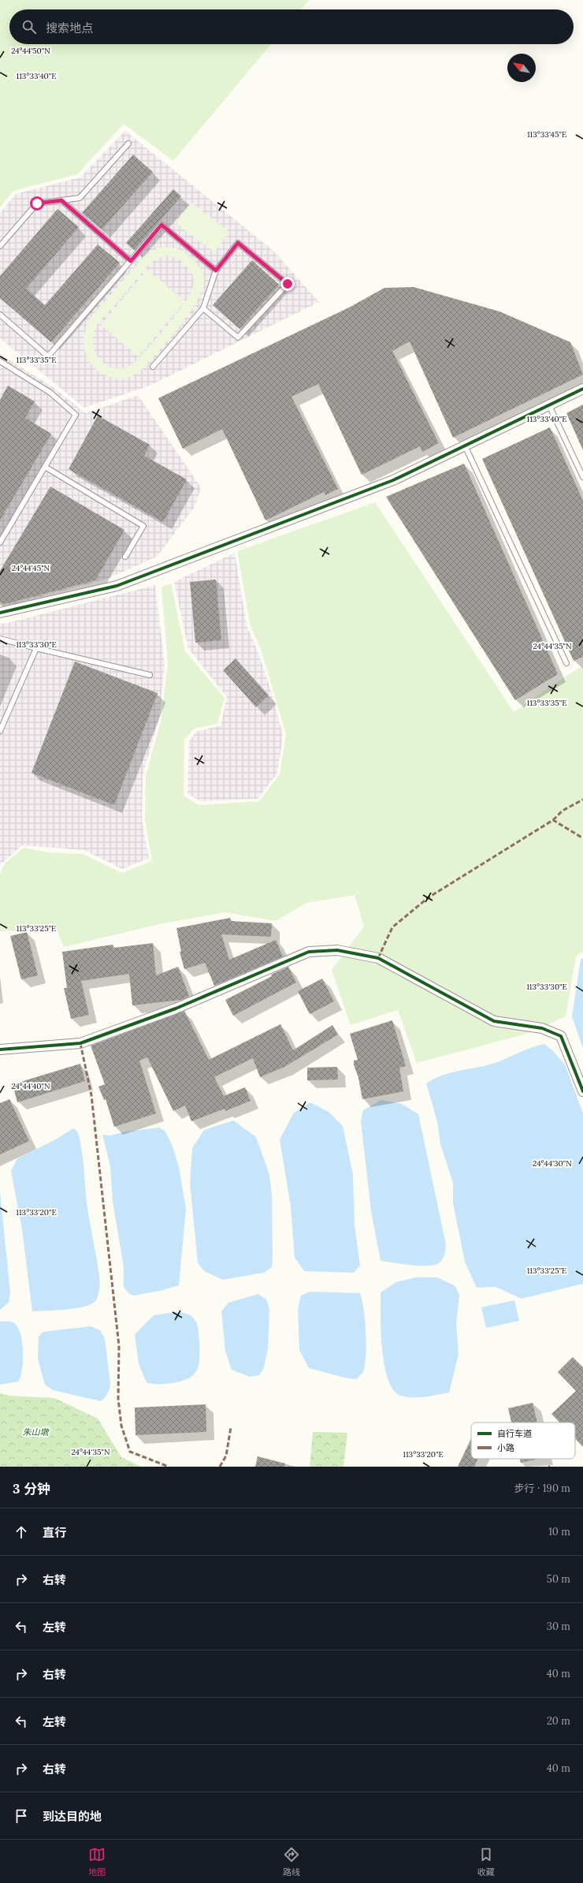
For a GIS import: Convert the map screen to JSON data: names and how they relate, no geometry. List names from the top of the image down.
{
  "parks": ["朱山墩"],
  "legend": ["自行车道", "小路"],
  "north": "top left",
  "page": {
    "search": "搜索地点",
    "heading": ["3 分钟", "步行 · 190 m"],
    "list": [
      ["直行", "10 m"],
      ["右转", "50 m"],
      ["左转", "30 m"],
      ["右转", "40 m"],
      ["左转", "20 m"],
      ["右转", "40 m"],
      "到达目的地"
    ],
    "nav": ["地图", "路线", "收藏"]
  },
  "coordinates": [
    "24°44'50\"N",
    "113°33'40\"E",
    "113°33'45\"E",
    "113°33'35\"E",
    "24°44'45\"N",
    "113°33'30\"E",
    "24°44'35\"N",
    "113°33'25\"E",
    "24°44'40\"N",
    "24°44'30\"N",
    "113°33'20\"E"
  ]
}
